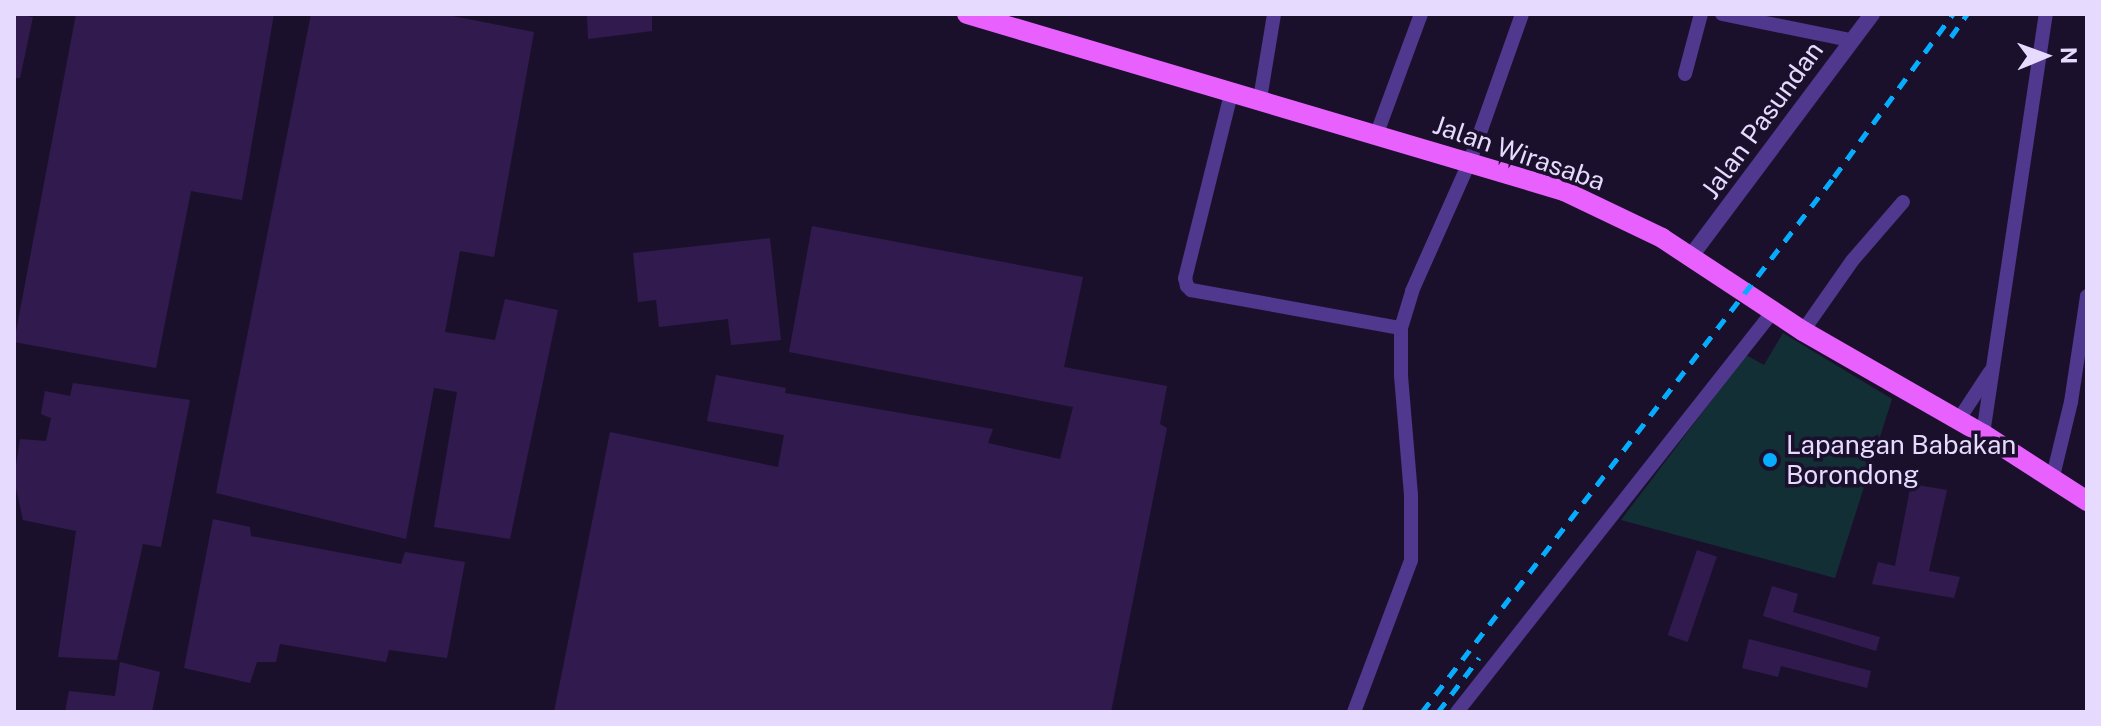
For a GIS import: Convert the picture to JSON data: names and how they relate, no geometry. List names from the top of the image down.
{
  "streets": {
    "main road": ["Jalan Wirasaba"],
    "street": ["Jalan Pasundan"]
  },
  "crossings": [
    ["Jalan Pasundan", "Jalan Wirasaba"]
  ],
  "places": ["Lapangan Babakan Borondong"],
  "north": "right"
}
